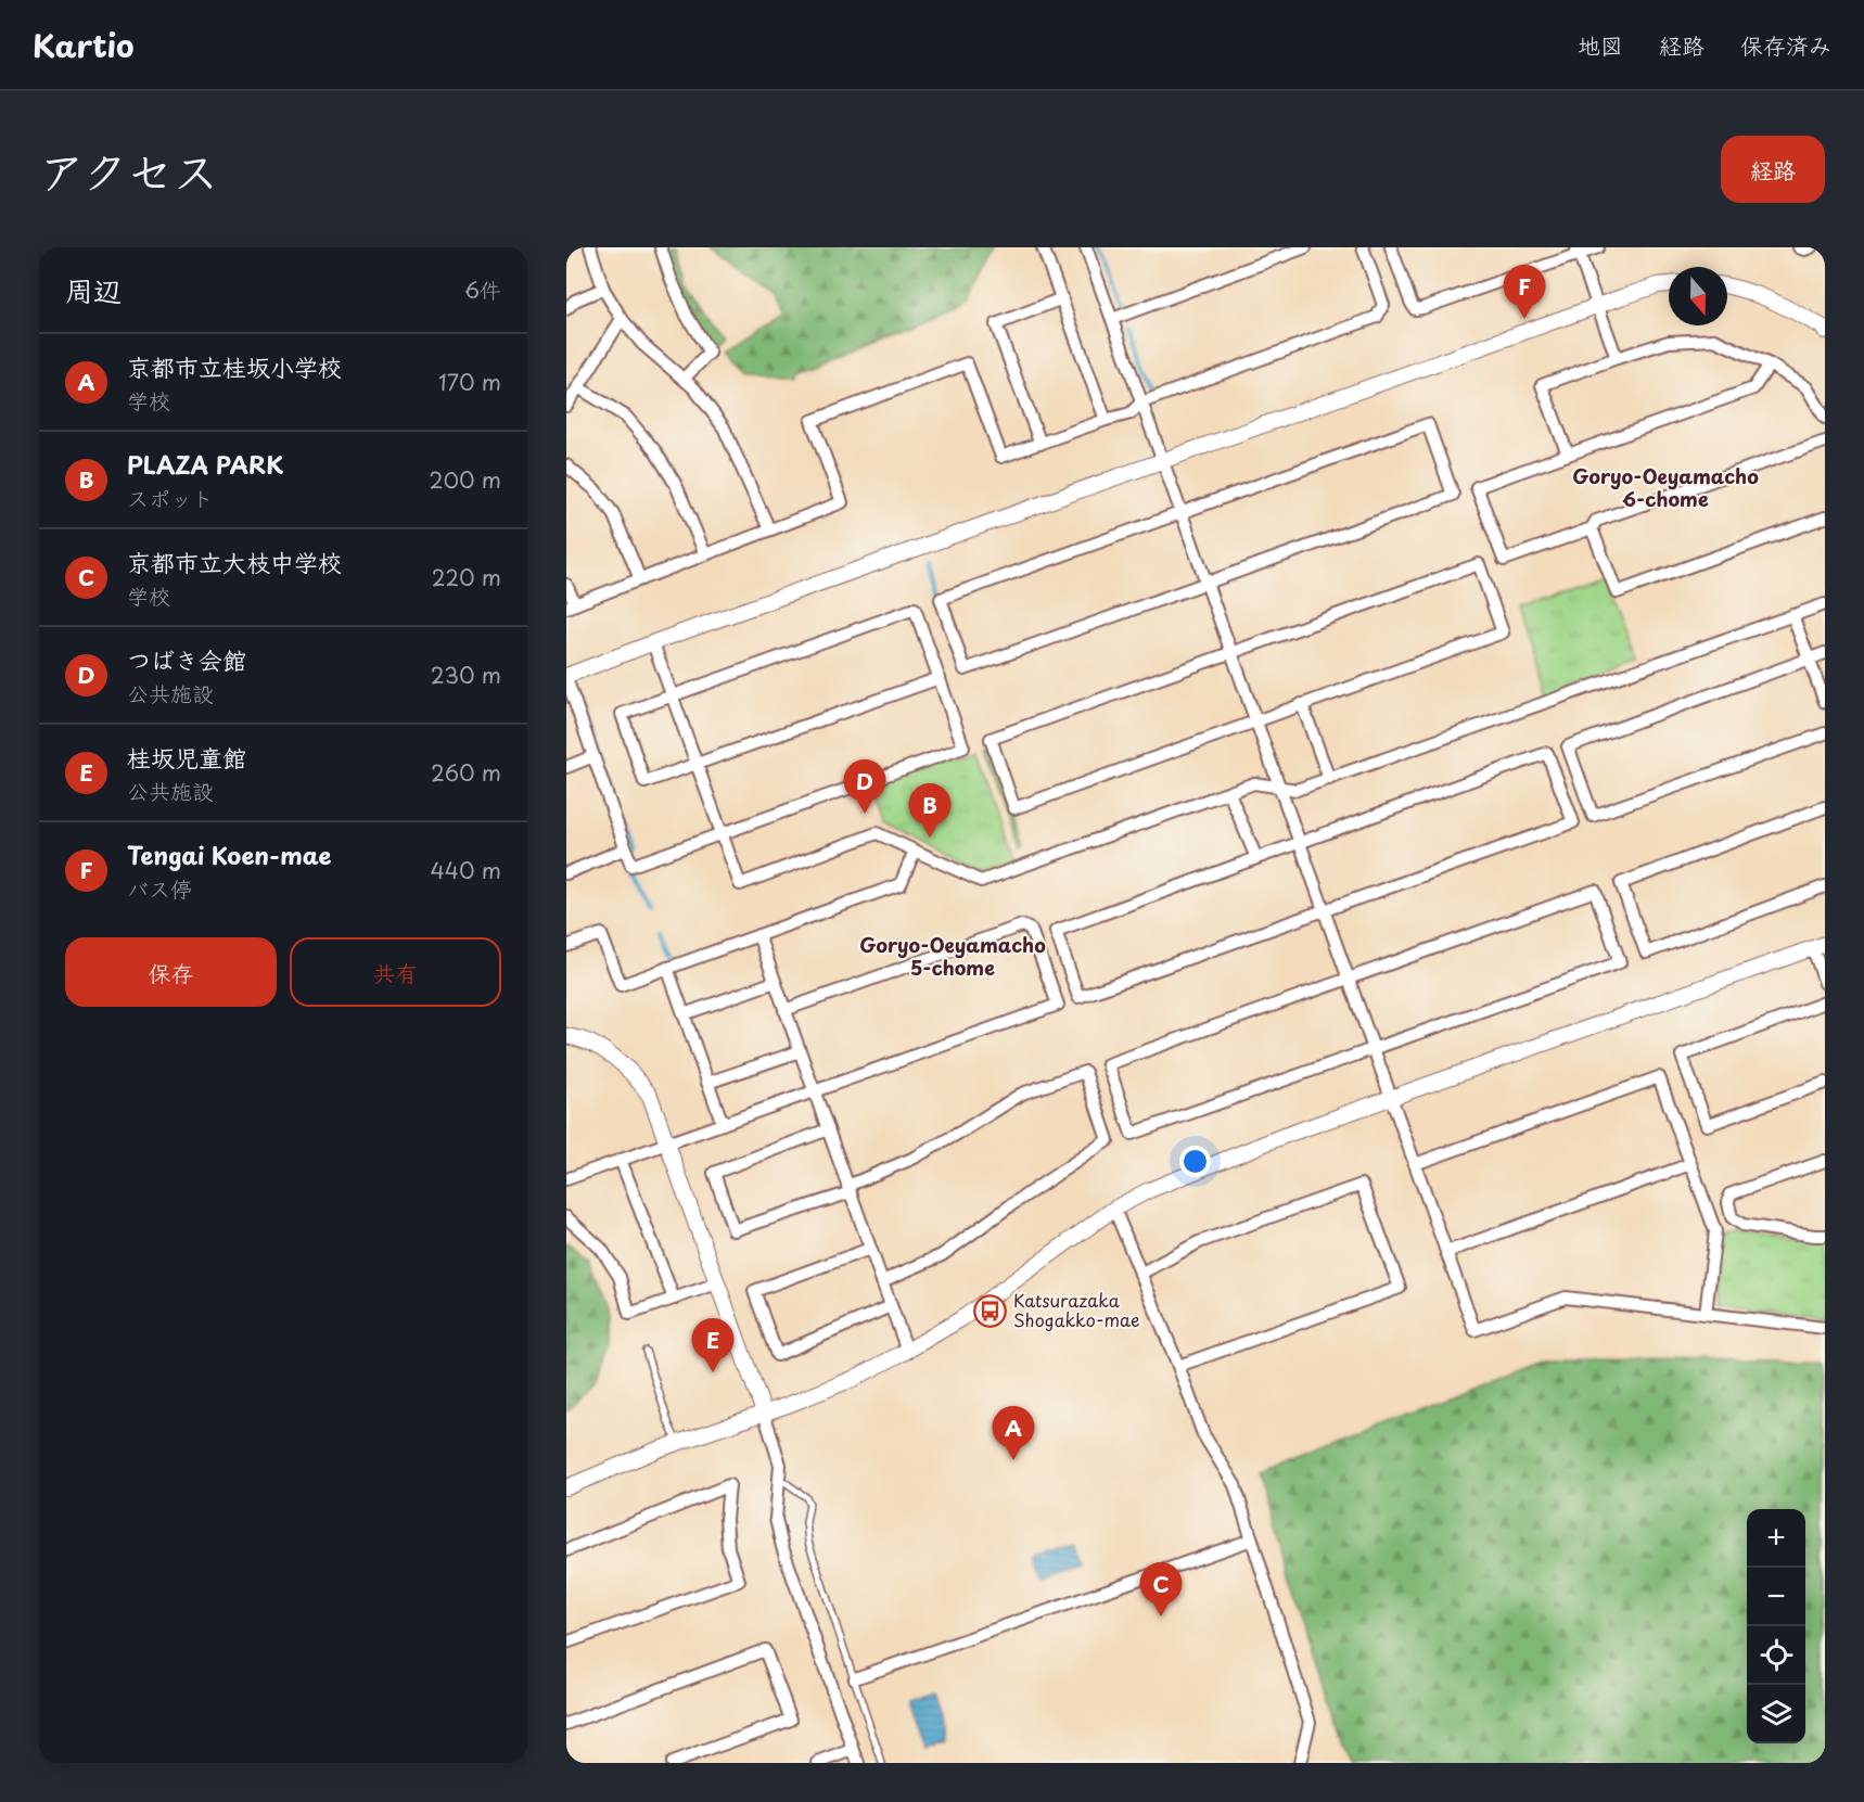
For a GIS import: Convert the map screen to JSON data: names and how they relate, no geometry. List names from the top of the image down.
{
  "districts": ["Goryo-Oeyamacho 6-chome", "Goryo-Oeyamacho 5-chome"],
  "places": {
    "bus stop": ["Katsurazaka Shogakko-mae"]
  },
  "north": "bottom",
  "page": {
    "header": "Kartio",
    "nav": ["地図", "経路", "保存済み"],
    "title": "アクセス",
    "buttons": [
      "経路",
      ["保存", "共有"]
    ],
    "heading": ["周辺", "6件"],
    "pins": [
      "F",
      "D",
      "B",
      "E",
      "A",
      "C"
    ],
    "list": [
      {
        "mark": "A",
        "name": "京都市立桂坂小学校",
        "note": "学校",
        "value": "170 m"
      },
      {
        "mark": "B",
        "name": "PLAZA PARK",
        "note": "スポット",
        "value": "200 m"
      },
      {
        "mark": "C",
        "name": "京都市立大枝中学校",
        "note": "学校",
        "value": "220 m"
      },
      {
        "mark": "D",
        "name": "つばき会館",
        "note": "公共施設",
        "value": "230 m"
      },
      {
        "mark": "E",
        "name": "桂坂児童館",
        "note": "公共施設",
        "value": "260 m"
      },
      {
        "mark": "F",
        "name": "Tengai Koen-mae",
        "note": "バス停",
        "value": "440 m"
      }
    ],
    "map_buttons": ["+", "−"]
  }
}
